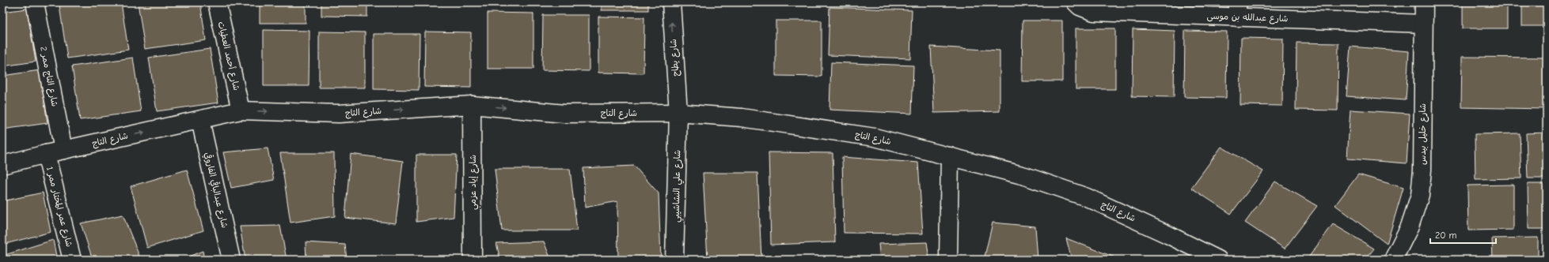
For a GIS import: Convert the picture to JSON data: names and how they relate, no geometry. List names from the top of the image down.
{
  "streets": {
    "street": [
      "شارع عبدالله بن موسى",
      "شارع أحمد العطيات",
      "شارع يطاح",
      "شارع التاج ممر 2",
      "شارع التاج",
      "شارع خليل بيدس",
      "شارع إياد عزمي",
      "شارع علي النشاشيبي",
      "شارع عبدالباقي الفاروقي",
      "شارع عمر المختار ممر 1"
    ]
  },
  "crossings": [
    ["شارع عبدالله بن موسى", "شارع خليل بيدس"],
    ["شارع أحمد العطيات", "شارع التاج"],
    ["شارع يطاح", "شارع التاج"],
    ["شارع يطاح", "شارع علي النشاشيبي"],
    ["شارع التاج ممر 2", "شارع التاج"],
    ["شارع التاج", "شارع إياد عزمي"],
    ["شارع التاج", "شارع علي النشاشيبي"],
    ["شارع التاج", "شارع عبدالباقي الفاروقي"],
    ["شارع التاج", "شارع عمر المختار ممر 1"]
  ],
  "one_way": ["شارع يطاح", "شارع التاج"],
  "scale_bar": "20 m"
}
